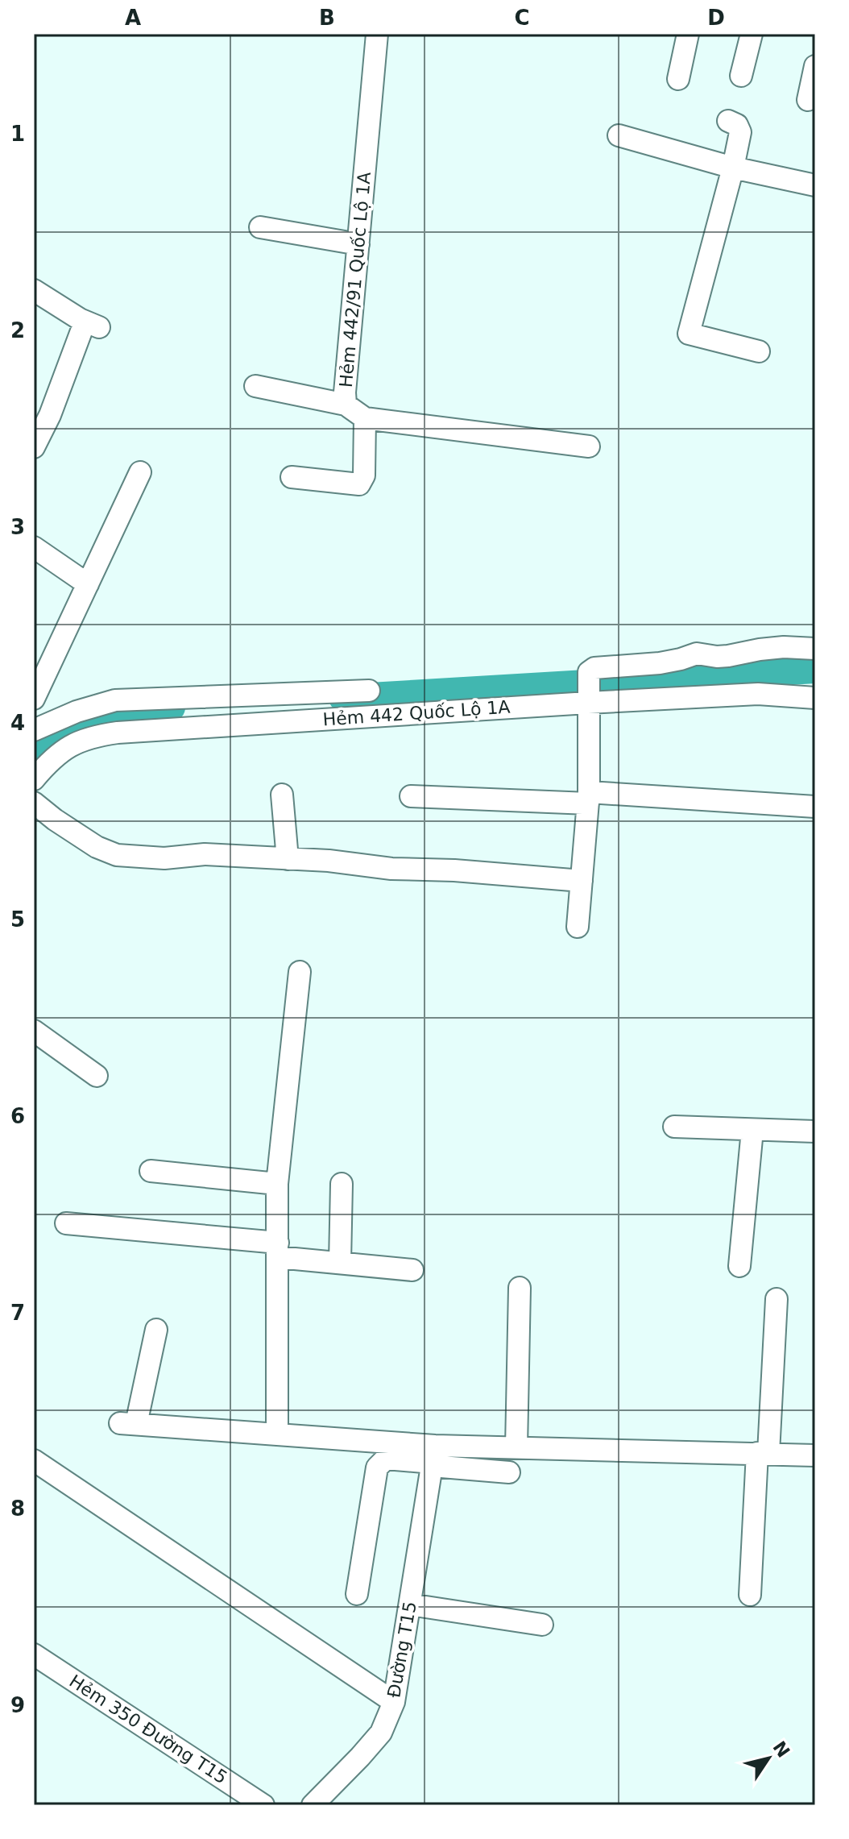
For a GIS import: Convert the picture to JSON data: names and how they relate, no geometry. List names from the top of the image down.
{
  "streets": {
    "street": [
      "Hẻm 442/91 Quốc Lộ 1A",
      "Hẻm 442 Quốc Lộ 1A",
      "Đường T15",
      "Hẻm 350 Đường T15"
    ]
  },
  "north": "top right",
  "grid": {
    "columns": [
      "A",
      "B",
      "C",
      "D"
    ],
    "rows": [
      "1",
      "2",
      "3",
      "4",
      "5",
      "6",
      "7",
      "8",
      "9"
    ]
  }
}
